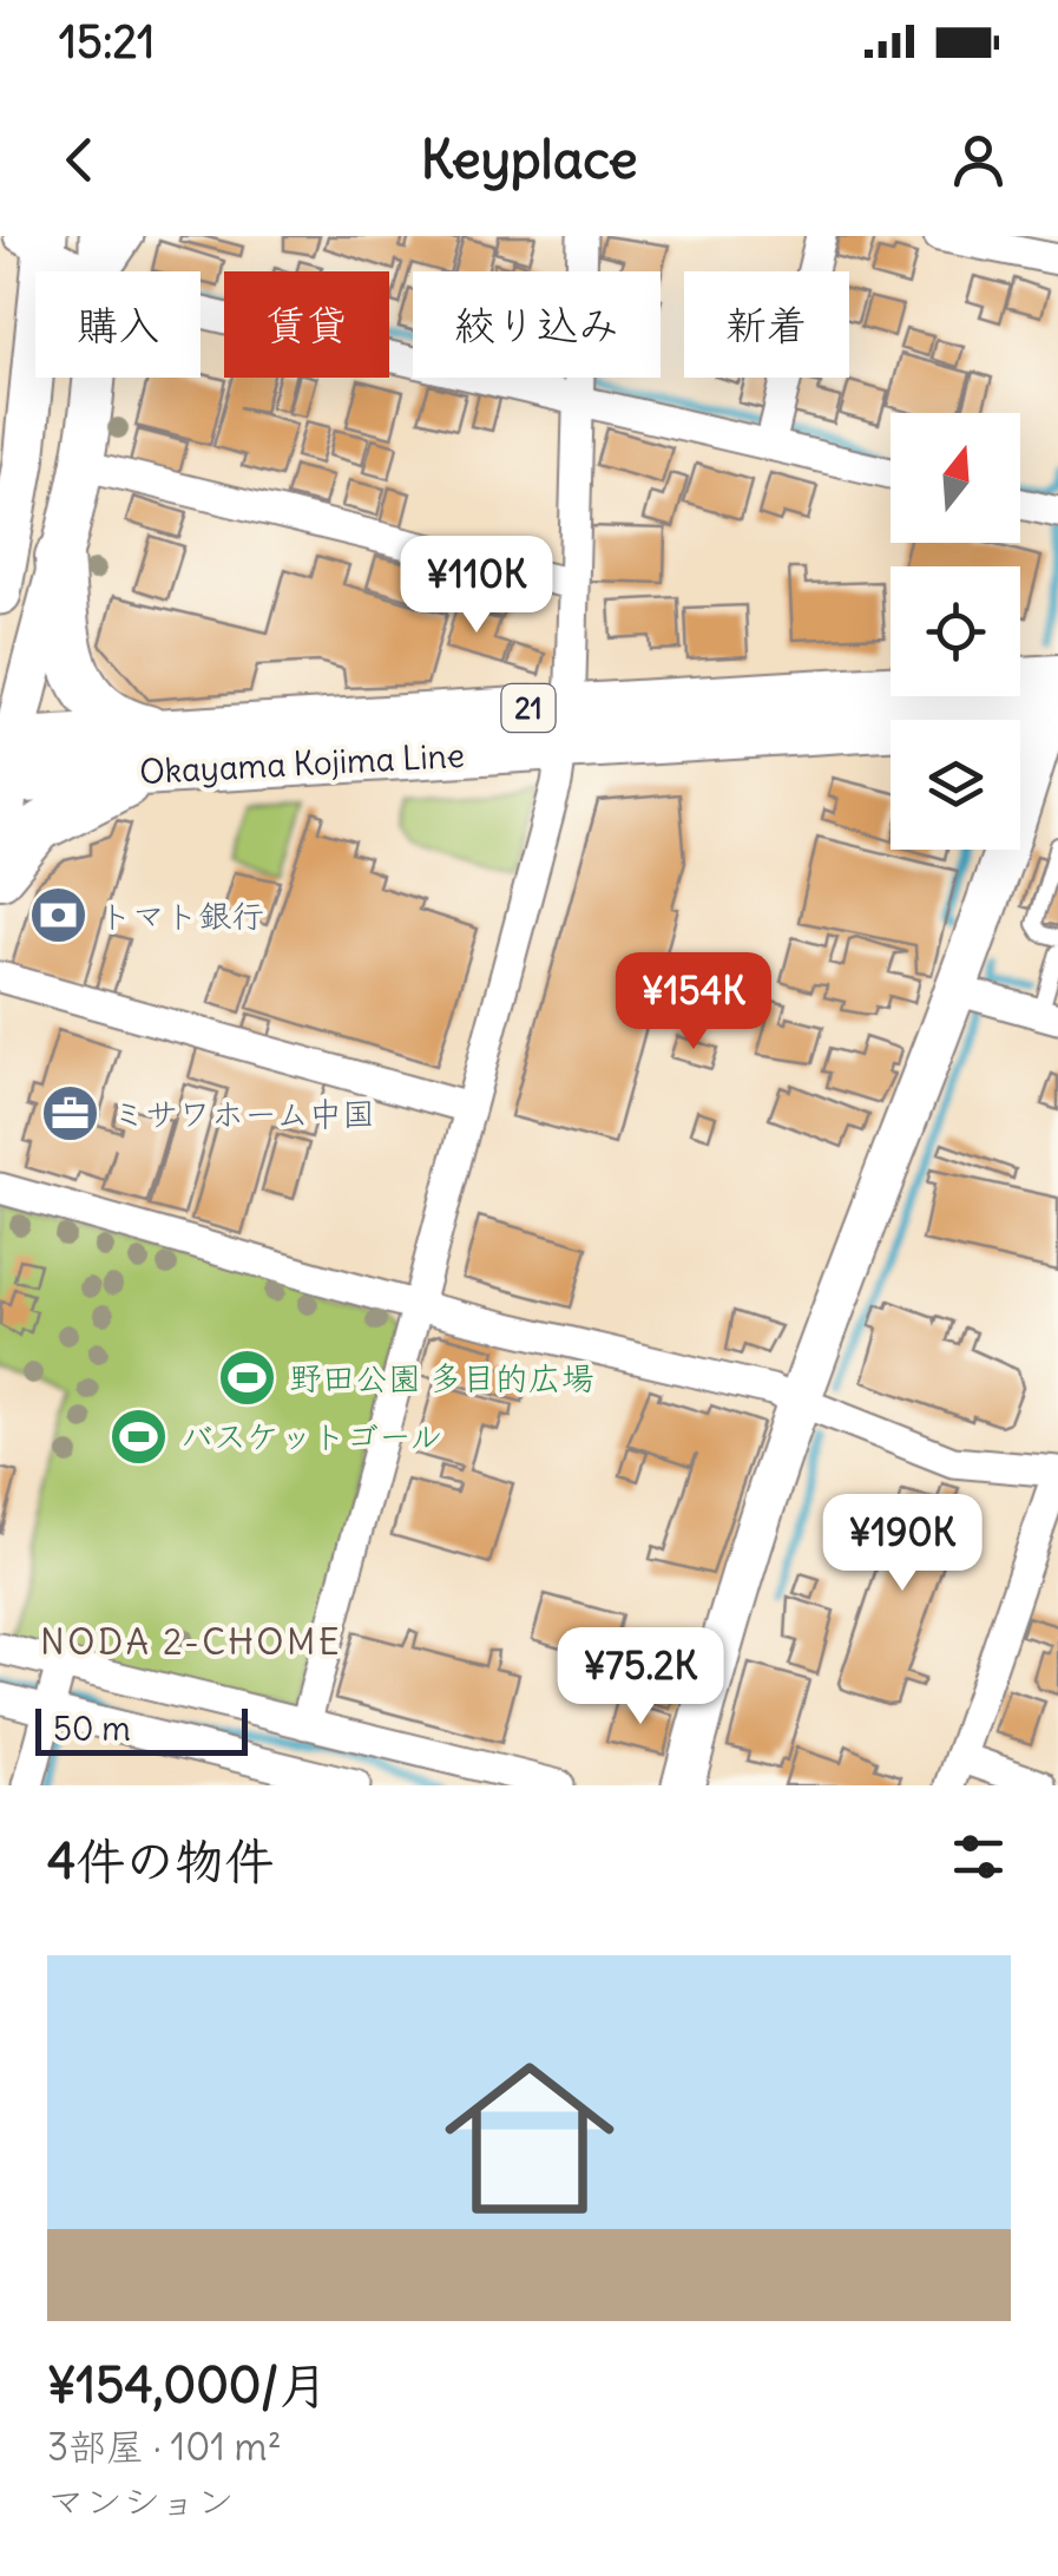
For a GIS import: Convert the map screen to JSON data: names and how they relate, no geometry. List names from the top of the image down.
{
  "streets": {
    "main road": ["21", "Okayama Kojima Line"]
  },
  "districts": ["NODA 2-CHOME"],
  "places": {
    "bank": ["トマト銀行"],
    "office": ["ミサワホーム中国"],
    "sports": ["野田公園 多目的広場", "バスケットゴール"]
  },
  "scale_bar": "50 m",
  "north": "top",
  "page": {
    "status": "15:21",
    "header": "Keyplace",
    "chip": [
      "購入",
      "賃貸",
      "絞り込み",
      "新着"
    ],
    "price": [
      "¥110K",
      "¥154K",
      "¥190K",
      "¥75.2K"
    ],
    "scale": "50 m",
    "heading": "4件の物件",
    "list": [
      {
        "name": "¥154,000/月",
        "note": "3部屋 · 101 m² · マンション"
      }
    ]
  }
}
